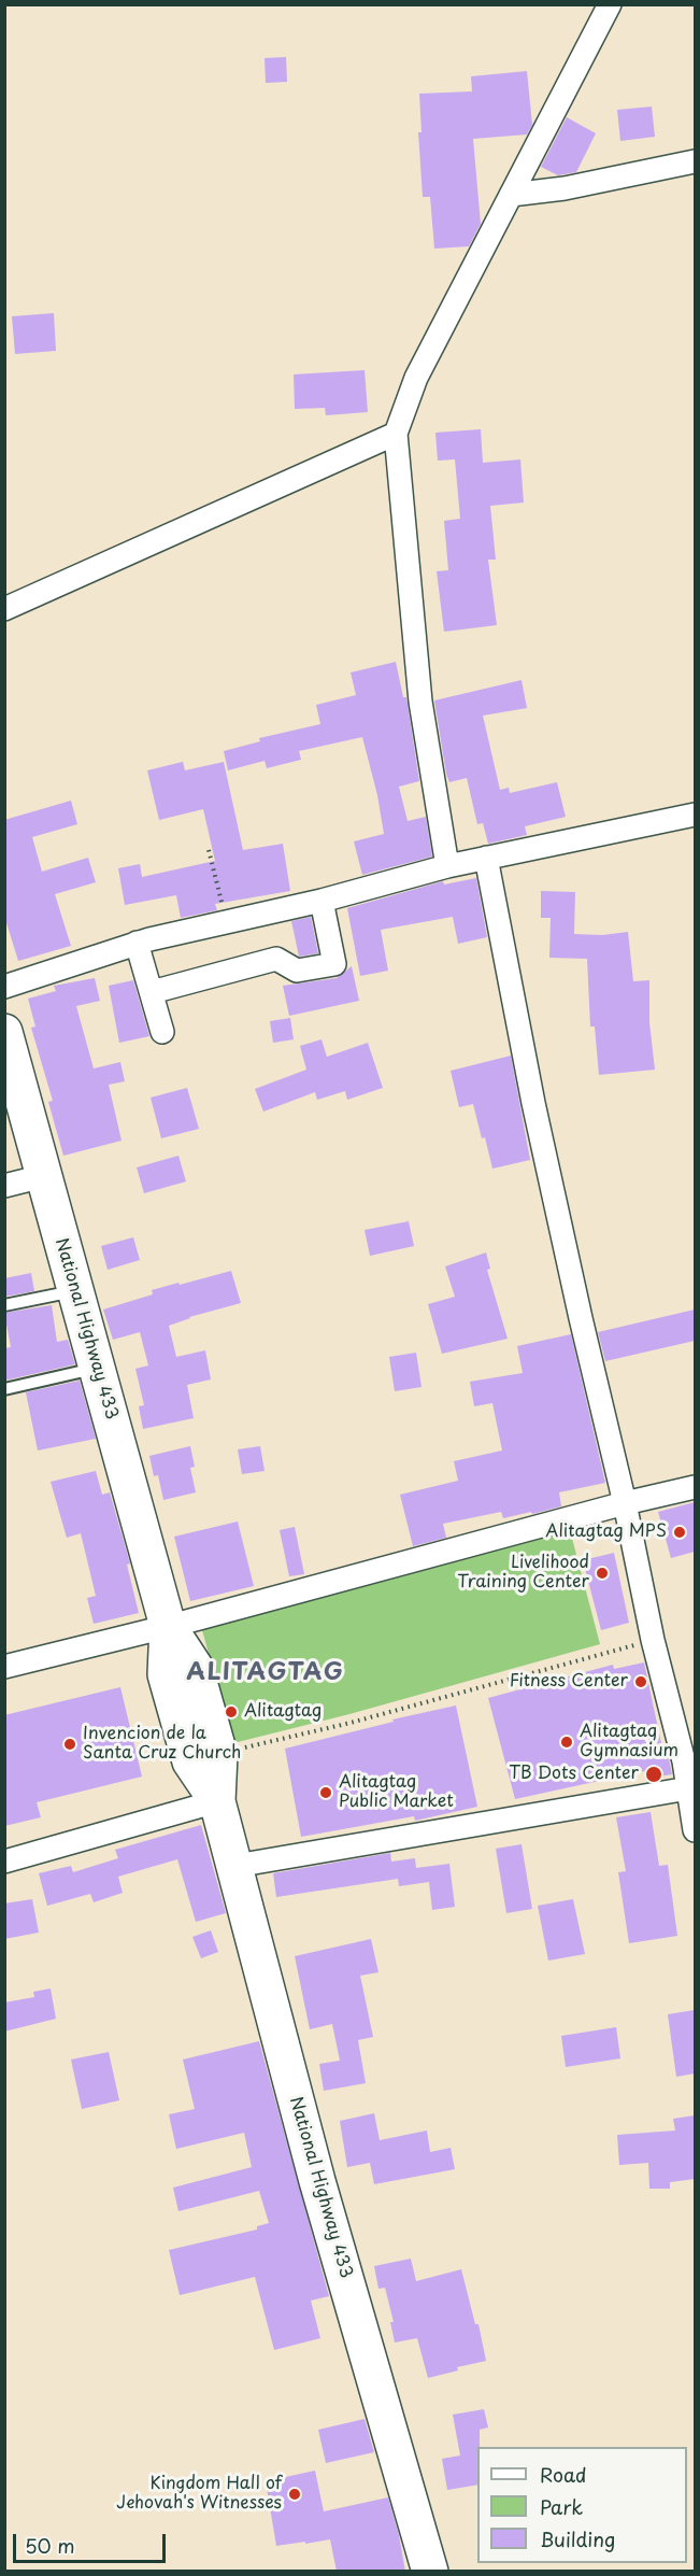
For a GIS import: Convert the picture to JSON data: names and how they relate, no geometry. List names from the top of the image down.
{
  "streets": {
    "main road": ["National Highway 433"]
  },
  "districts": ["ALITAGTAG"],
  "places": [
    "Alitagtag MPS",
    "Livelihood Training Center",
    "Fitness Center",
    "Alitagtag",
    "Alitagtag Gymnasium",
    "Invencion de la Santa Cruz Church",
    "TB Dots Center",
    "Alitagtag Public Market",
    "Kingdom Hall of Jehovah's Witnesses"
  ],
  "legend": ["Road", "Park", "Building"],
  "scale_bar": "50 m"
}
